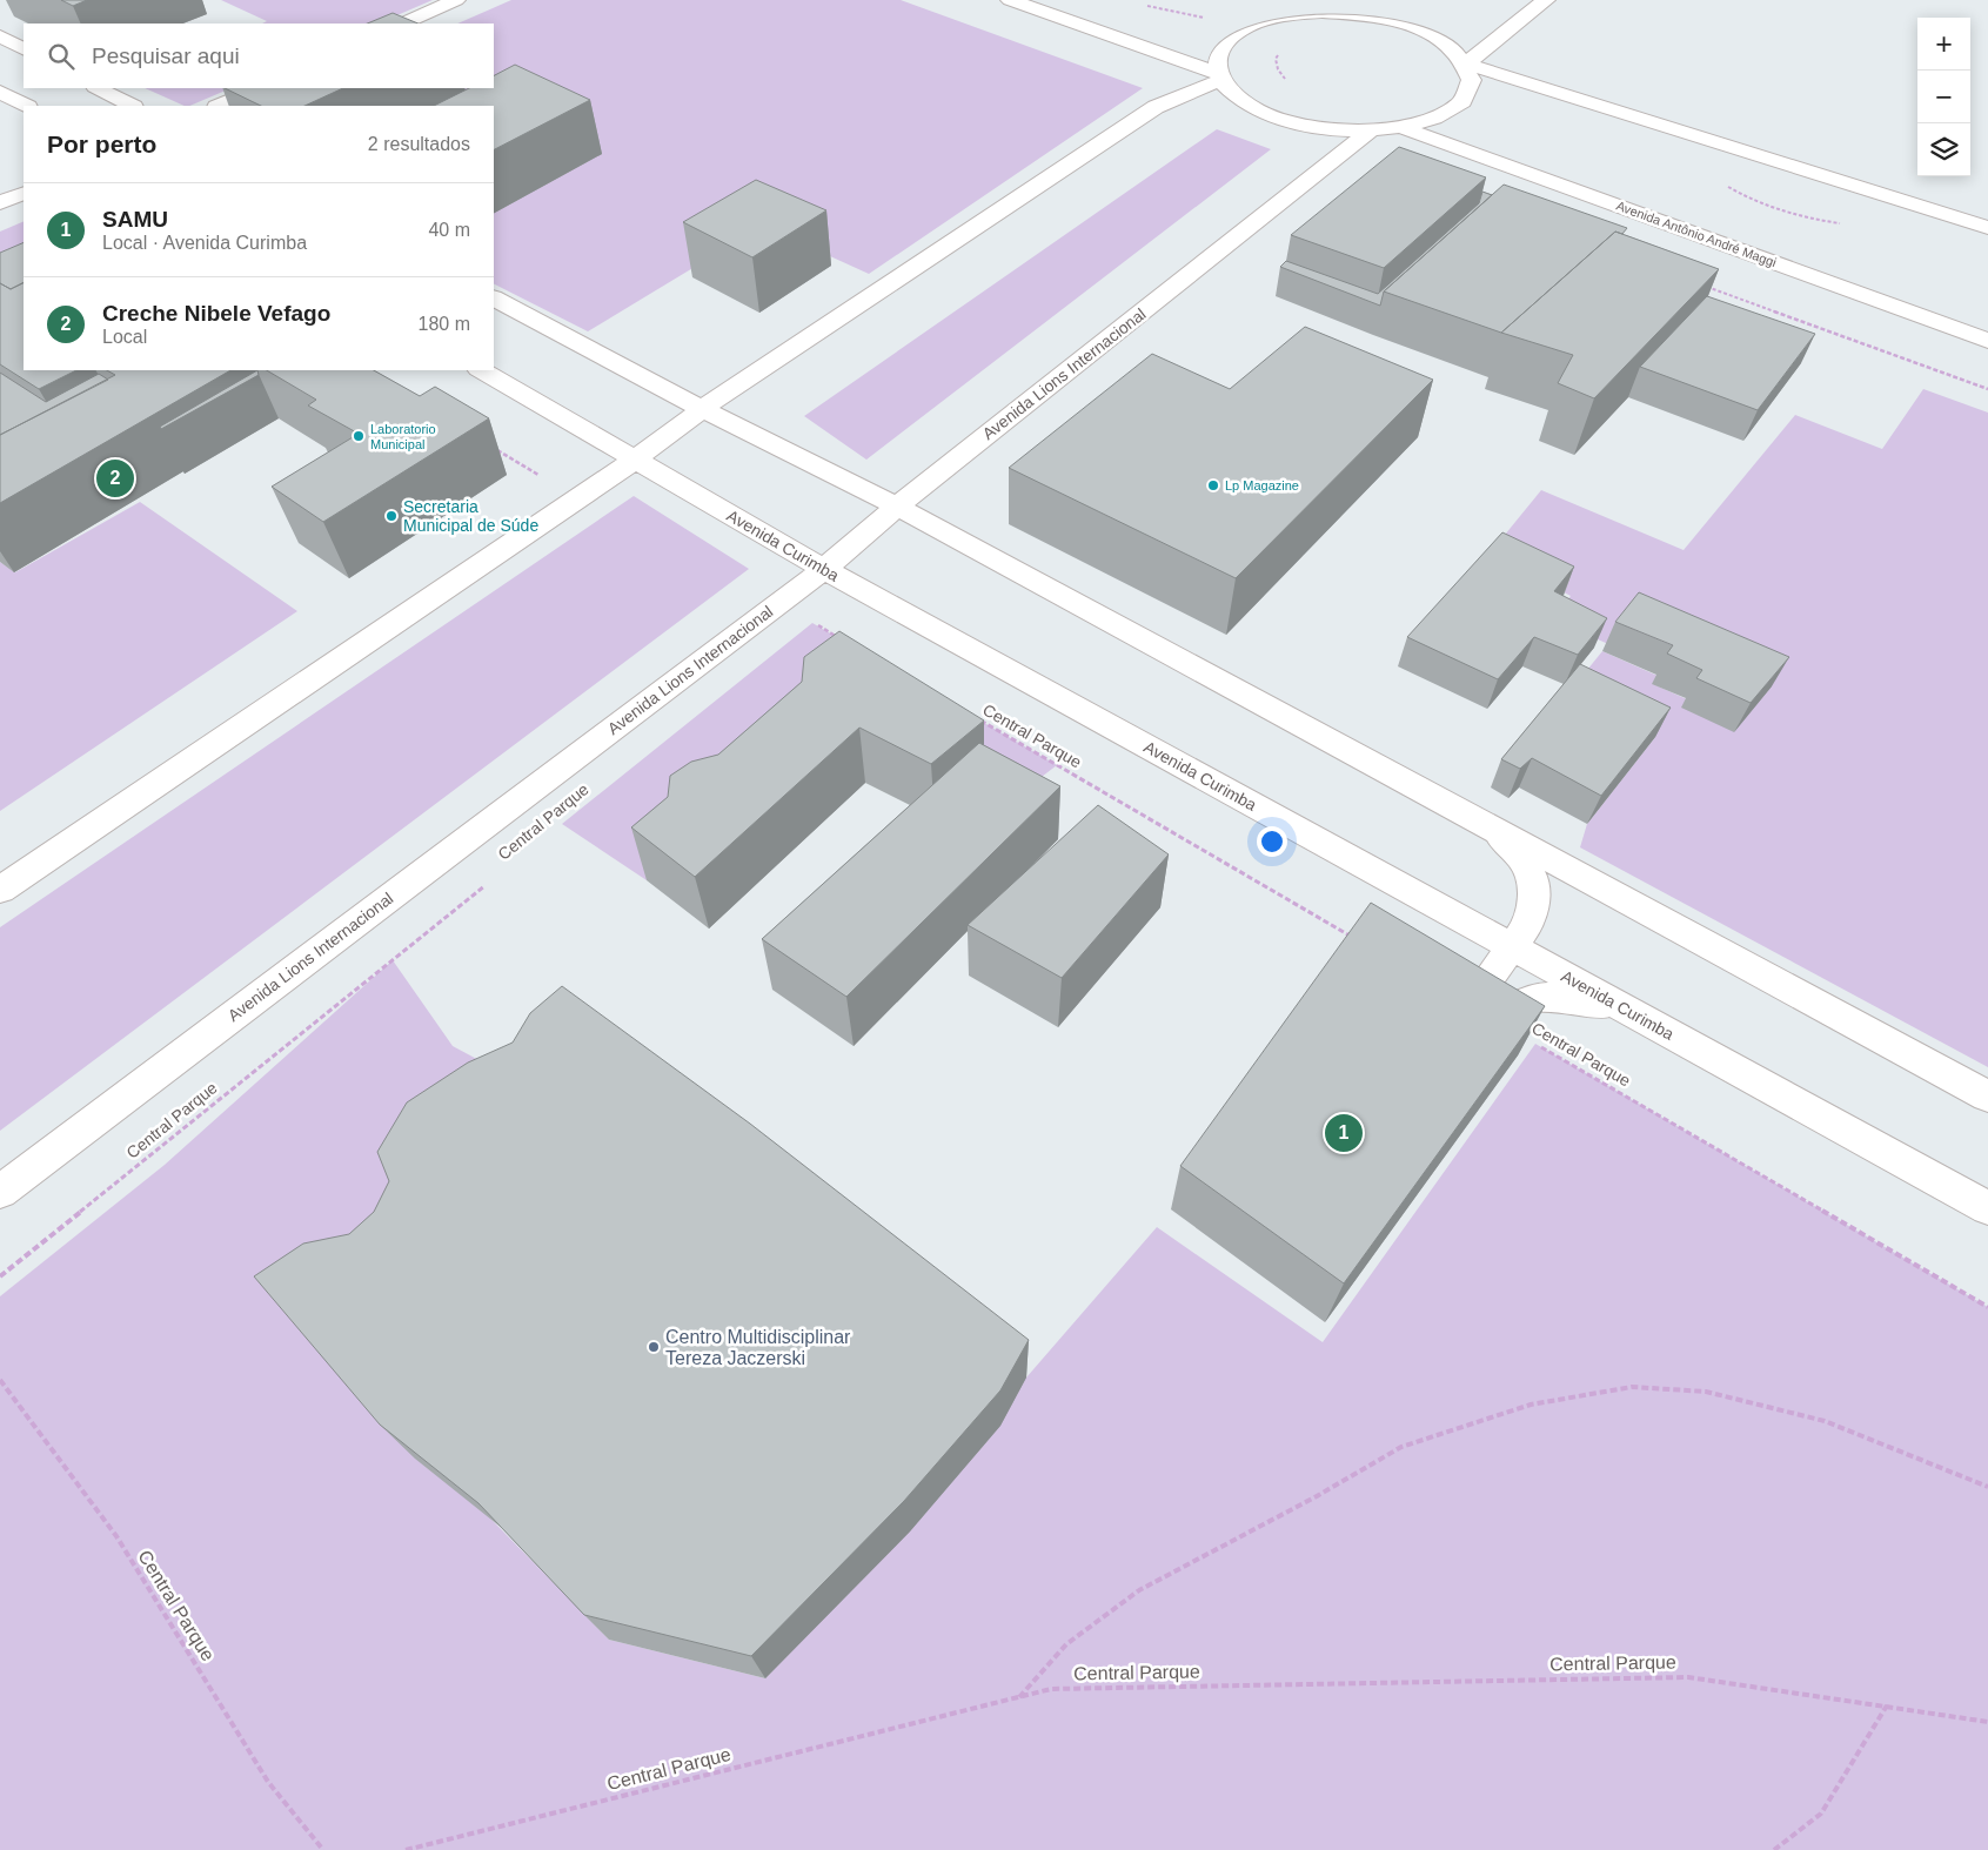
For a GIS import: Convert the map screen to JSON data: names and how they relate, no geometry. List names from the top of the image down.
{
  "streets": {
    "street": ["Avenida Antônio André Maggi", "Avenida Lions Internacional", "Avenida Curimba"],
    "path": ["Central Parque"]
  },
  "crossings": [
    ["Avenida Antônio André Maggi", "Avenida Lions Internacional"],
    ["Avenida Lions Internacional", "Avenida Curimba"]
  ],
  "places": [
    "Laboratorio Municipal",
    "Lp Magazine",
    "Secretaria Municipal de Súde",
    "Centro Multidisciplinar Tereza Jaczerski"
  ],
  "page": {
    "map_buttons": ["+", "−"],
    "search": "Pesquisar aqui",
    "heading": ["Por perto", "2 resultados"],
    "list": [
      {
        "mark": "1",
        "name": "SAMU",
        "note": "Local · Avenida Curimba",
        "value": "40 m"
      },
      {
        "mark": "2",
        "name": "Creche Nibele Vefago",
        "note": "Local",
        "value": "180 m"
      }
    ],
    "pins": ["2", "1"]
  }
}
